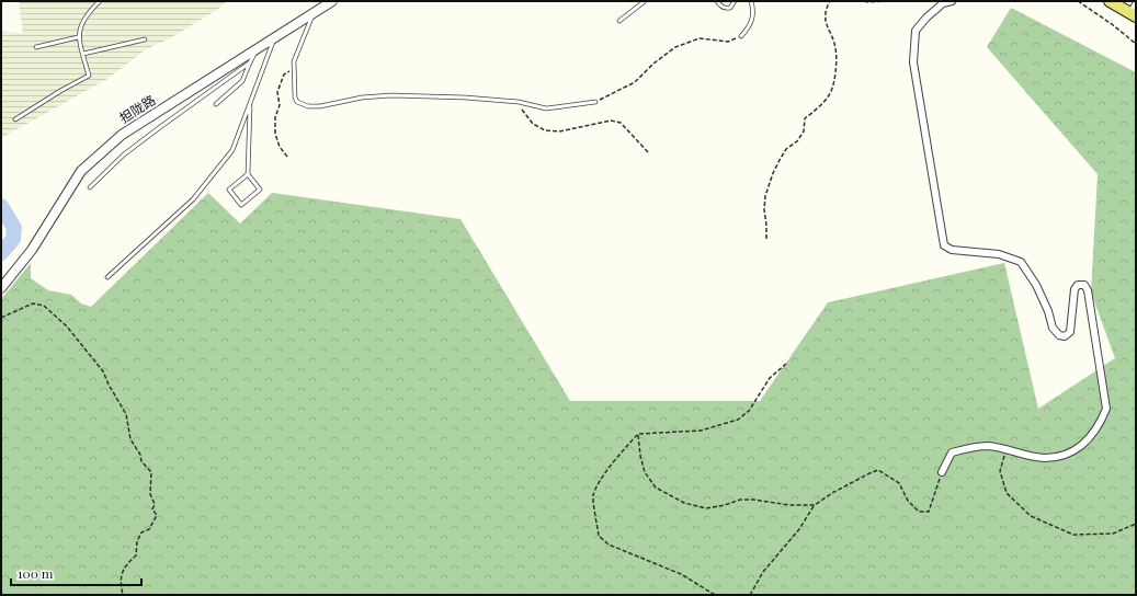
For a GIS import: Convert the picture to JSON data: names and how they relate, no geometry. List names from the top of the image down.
{
  "streets": {
    "street": ["担陇路"]
  },
  "scale_bar": "100 m"
}
